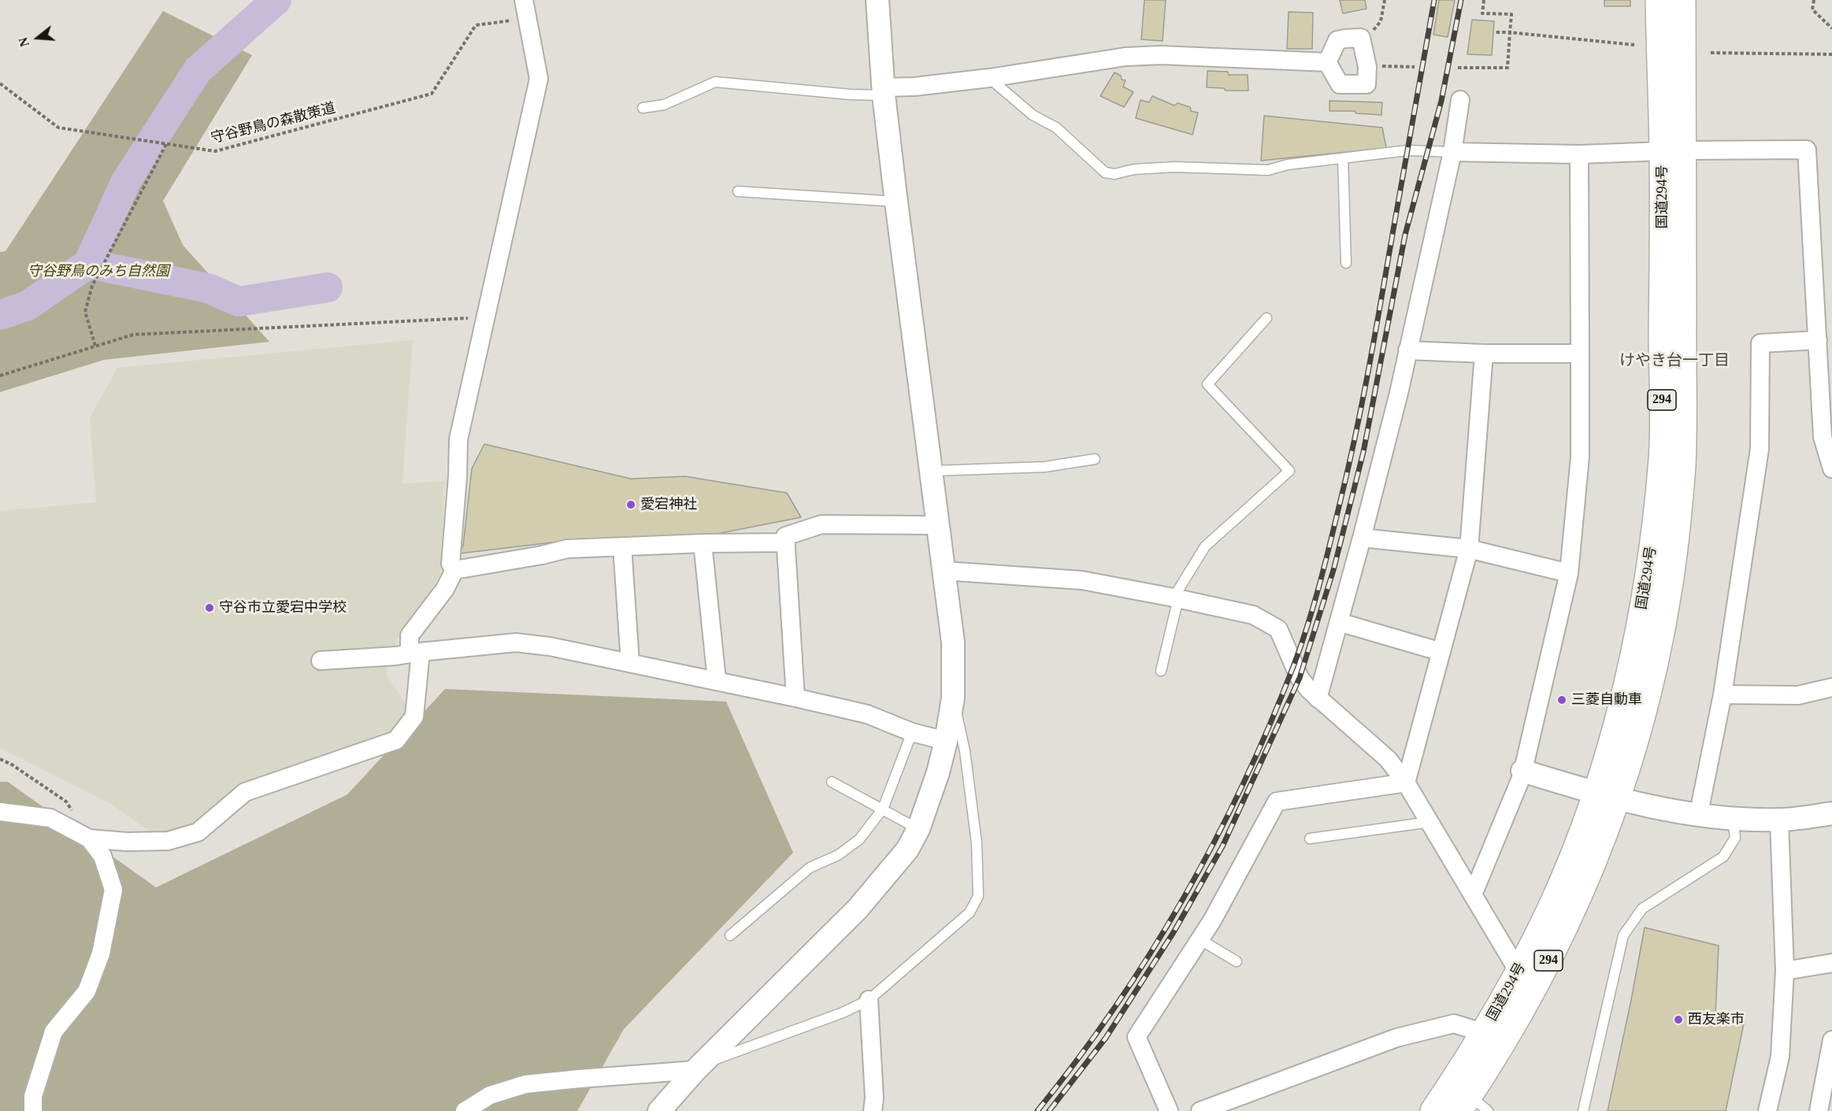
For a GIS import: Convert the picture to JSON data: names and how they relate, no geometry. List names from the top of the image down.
{
  "streets": {
    "highway": ["国道294号", "294"],
    "path": ["守谷野鳥の森散策道"]
  },
  "districts": ["けやき台一丁目"],
  "parks": ["守谷野鳥のみち自然園"],
  "places": [
    "愛宕神社",
    "守谷市立愛宕中学校",
    "三菱自動車",
    "西友楽市"
  ],
  "north": "left"
}
